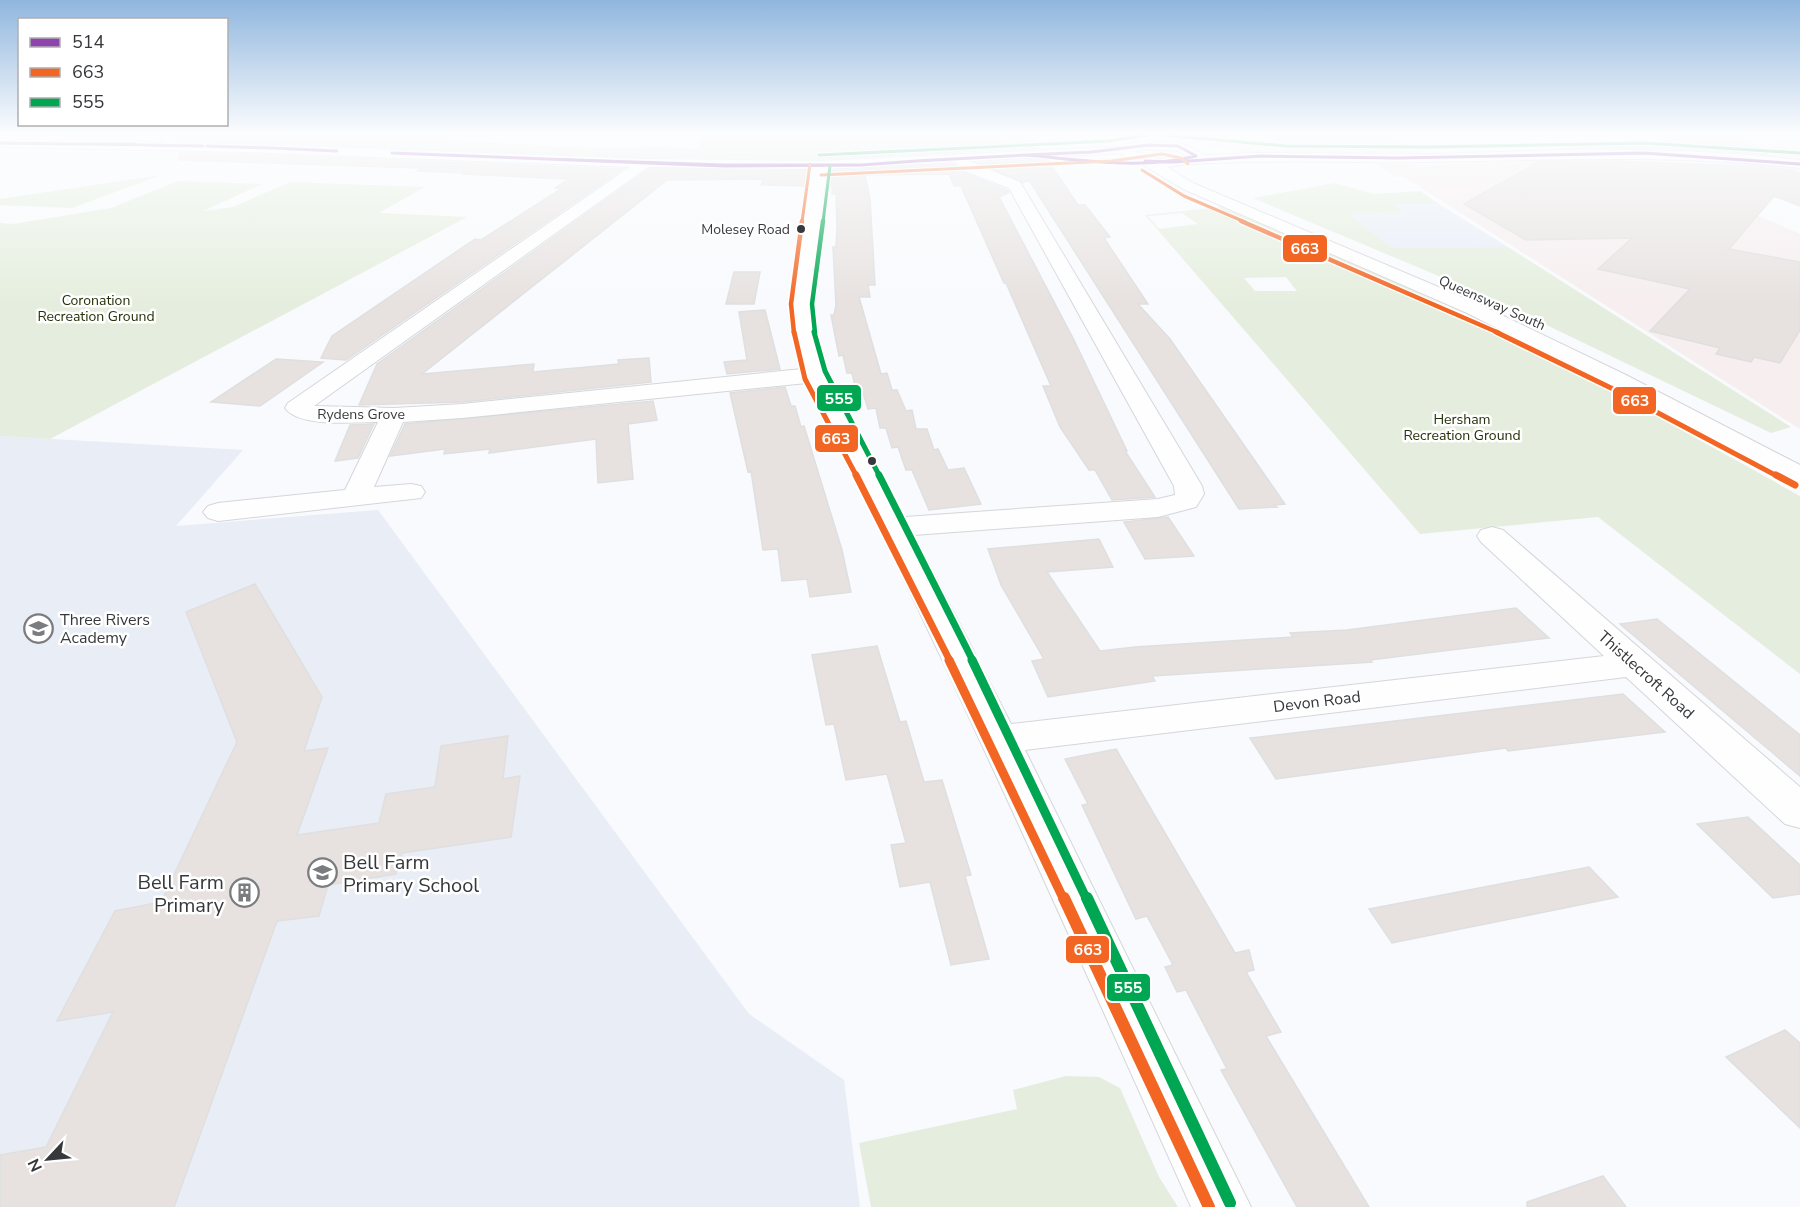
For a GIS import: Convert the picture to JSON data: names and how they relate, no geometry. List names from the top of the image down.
{
  "streets": {
    "street": [
      "Queensway South",
      "Rydens Grove",
      "Thistlecroft Road",
      "Devon Road"
    ]
  },
  "crossings": [
    ["Thistlecroft Road", "Devon Road"]
  ],
  "parks": ["Coronation Recreation Ground", "Hersham Recreation Ground"],
  "places": {
    "other": ["Molesey Road"],
    "school or university": ["Three Rivers Academy", "Bell Farm Primary School"],
    "building": ["Bell Farm Primary"]
  },
  "lines": ["transit line 663", "transit line 555"],
  "legend": ["514", "663", "555"],
  "north": "bottom left"
}
